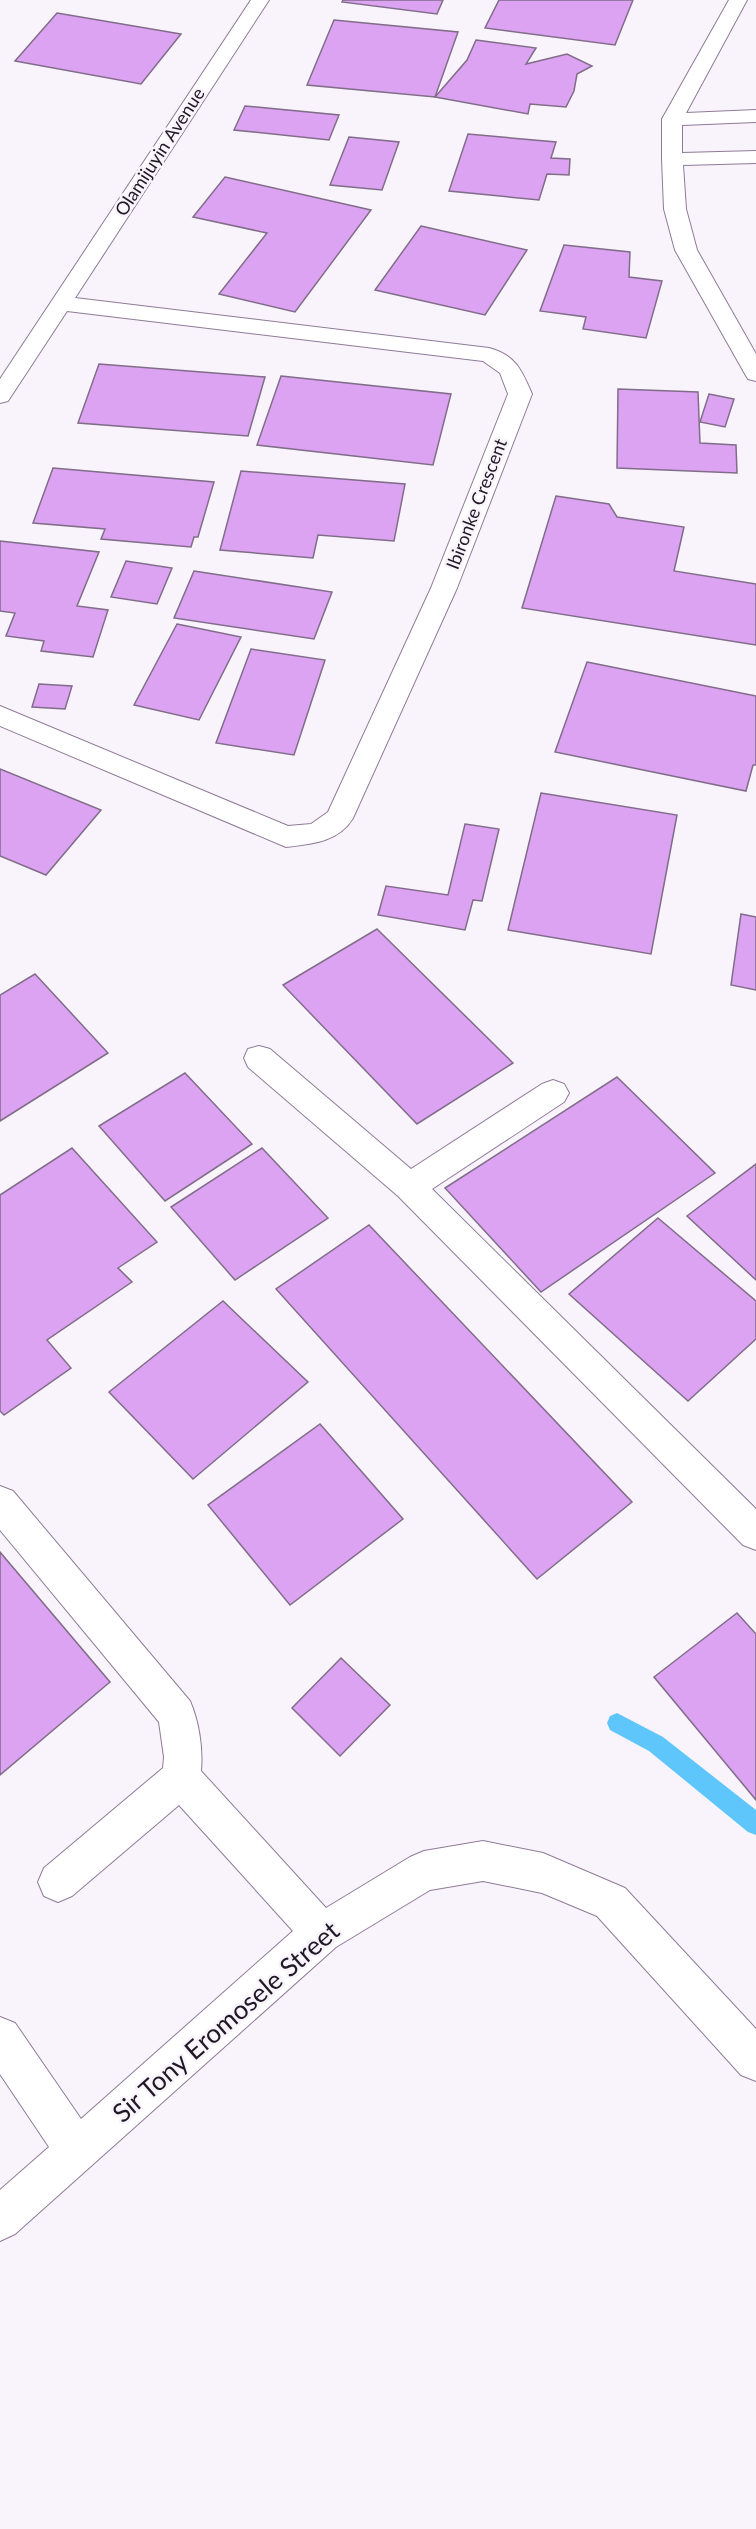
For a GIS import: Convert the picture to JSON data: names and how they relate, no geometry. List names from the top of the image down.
{
  "streets": {
    "street": ["Olamijuyin Avenue", "Ibironke Crescent", "Sir Tony Eromosele Street"]
  },
  "crossings": [
    ["Olamijuyin Avenue", "Ibironke Crescent"]
  ]
}
